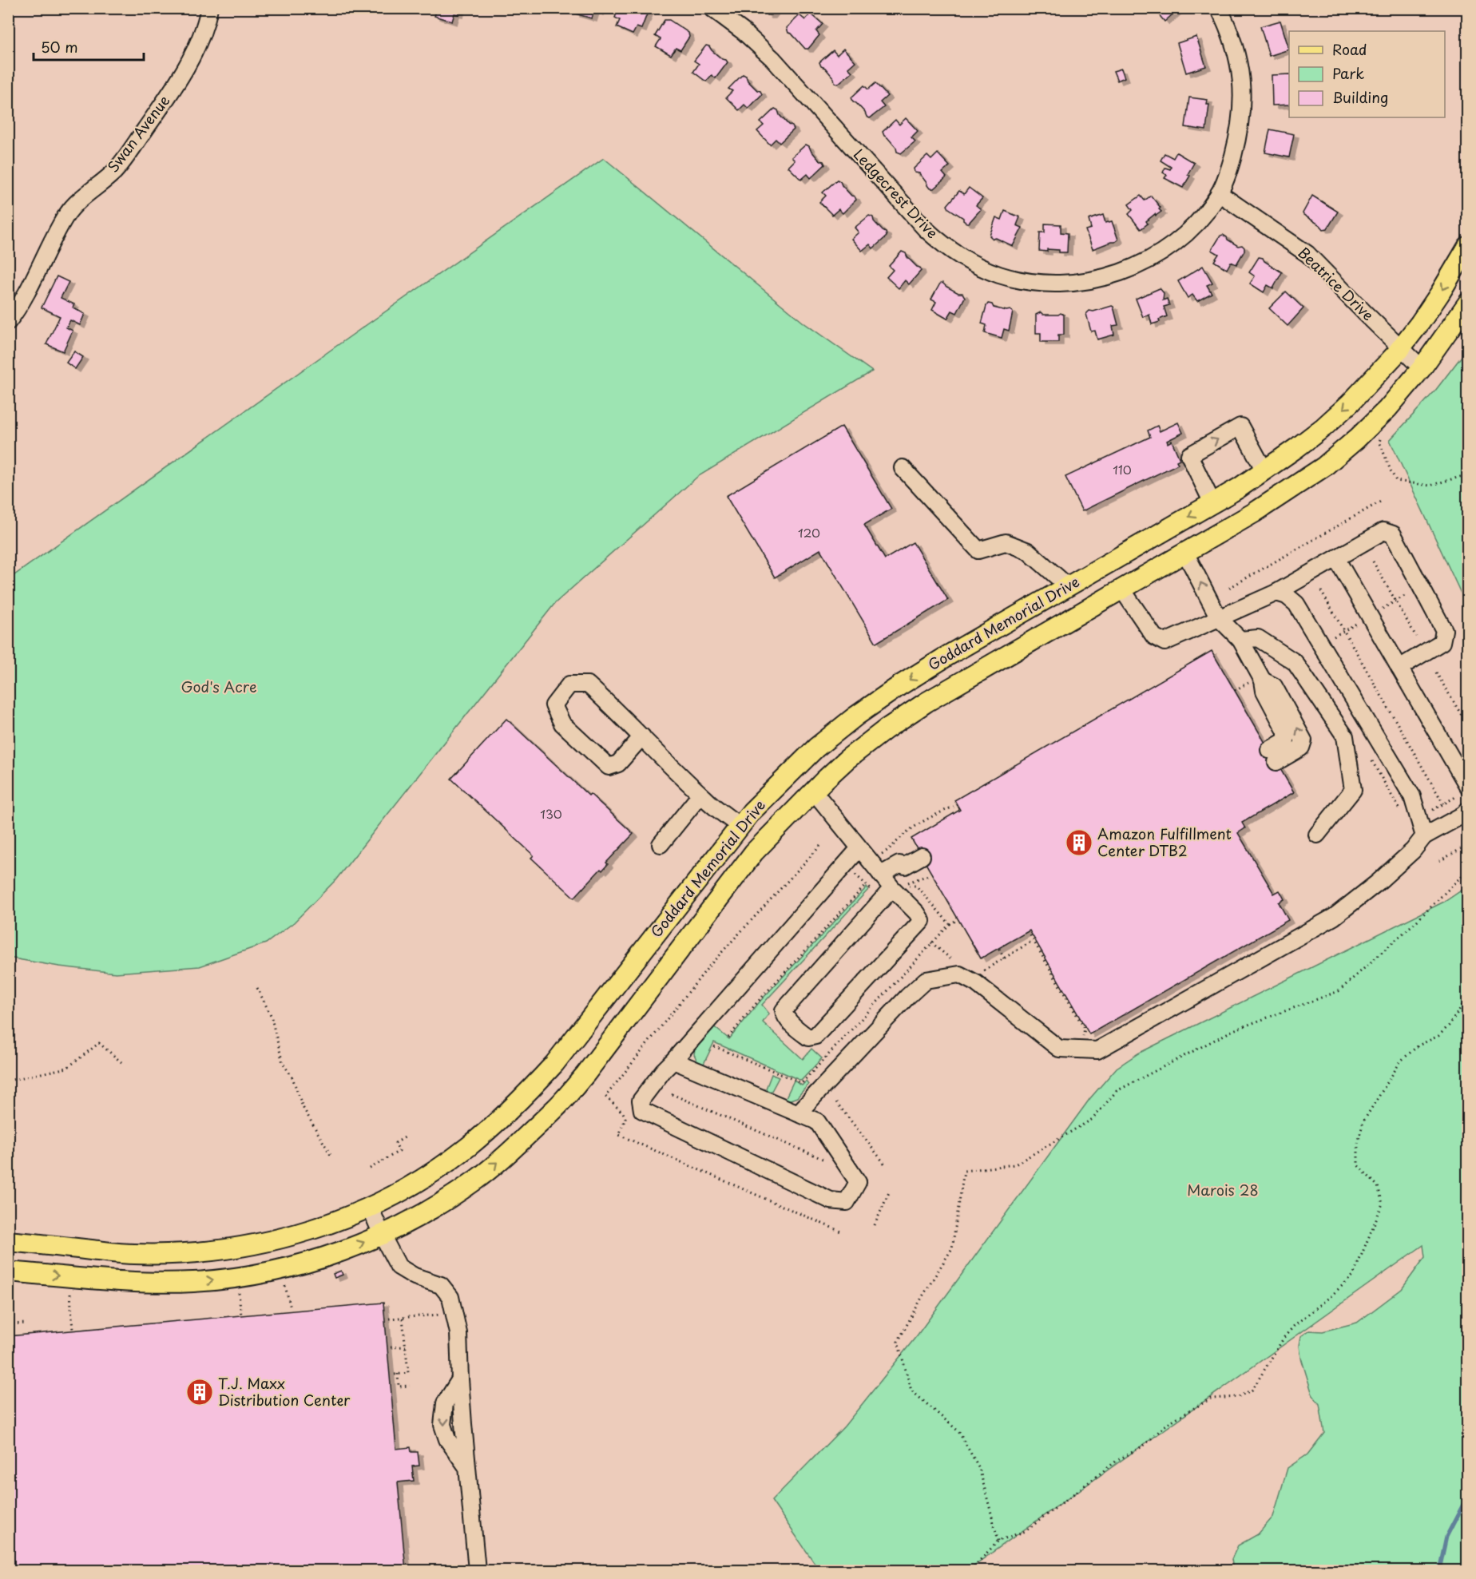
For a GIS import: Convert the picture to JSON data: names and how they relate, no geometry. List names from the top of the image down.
{
  "streets": {
    "main road": ["Goddard Memorial Drive"],
    "street": ["Swan Avenue", "Ledgecrest Drive", "Beatrice Drive"]
  },
  "crossings": [
    ["Ledgecrest Drive", "Beatrice Drive"],
    ["Beatrice Drive", "Goddard Memorial Drive"]
  ],
  "parks": ["God's Acre", "Marois 28"],
  "places": {
    "building": ["Amazon Fulfillment Center DTB2", "T.J. Maxx Distribution Center"]
  },
  "house_numbers": ["110", "120", "130"],
  "legend": ["Road", "Park", "Building"],
  "scale_bar": "50 m"
}
